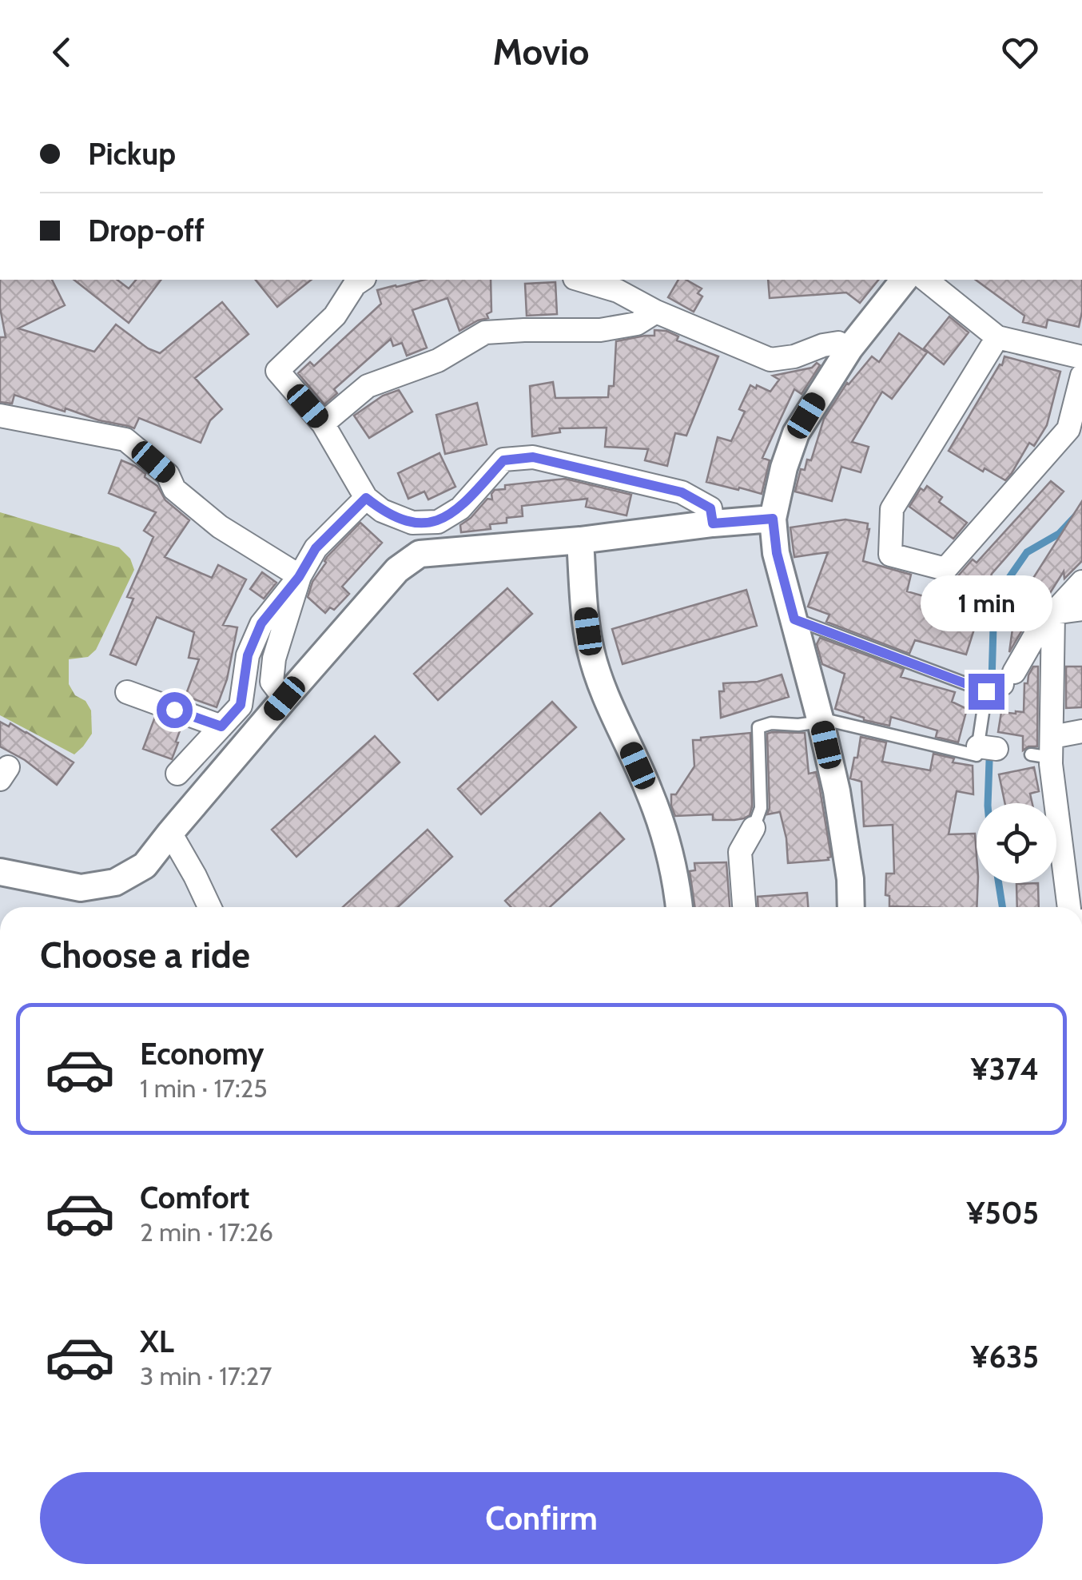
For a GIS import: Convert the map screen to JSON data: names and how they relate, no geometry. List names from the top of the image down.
{
  "page": {
    "header": "Movio",
    "banner": ["Pickup", "Drop-off"],
    "bubble": "1 min",
    "heading": "Choose a ride",
    "list": [
      {
        "name": "Economy",
        "note": "1 min · 17:25",
        "value": "¥374"
      },
      {
        "name": "Comfort",
        "note": "2 min · 17:26",
        "value": "¥505"
      },
      {
        "name": "XL",
        "note": "3 min · 17:27",
        "value": "¥635"
      }
    ],
    "buttons": "Confirm"
  }
}
